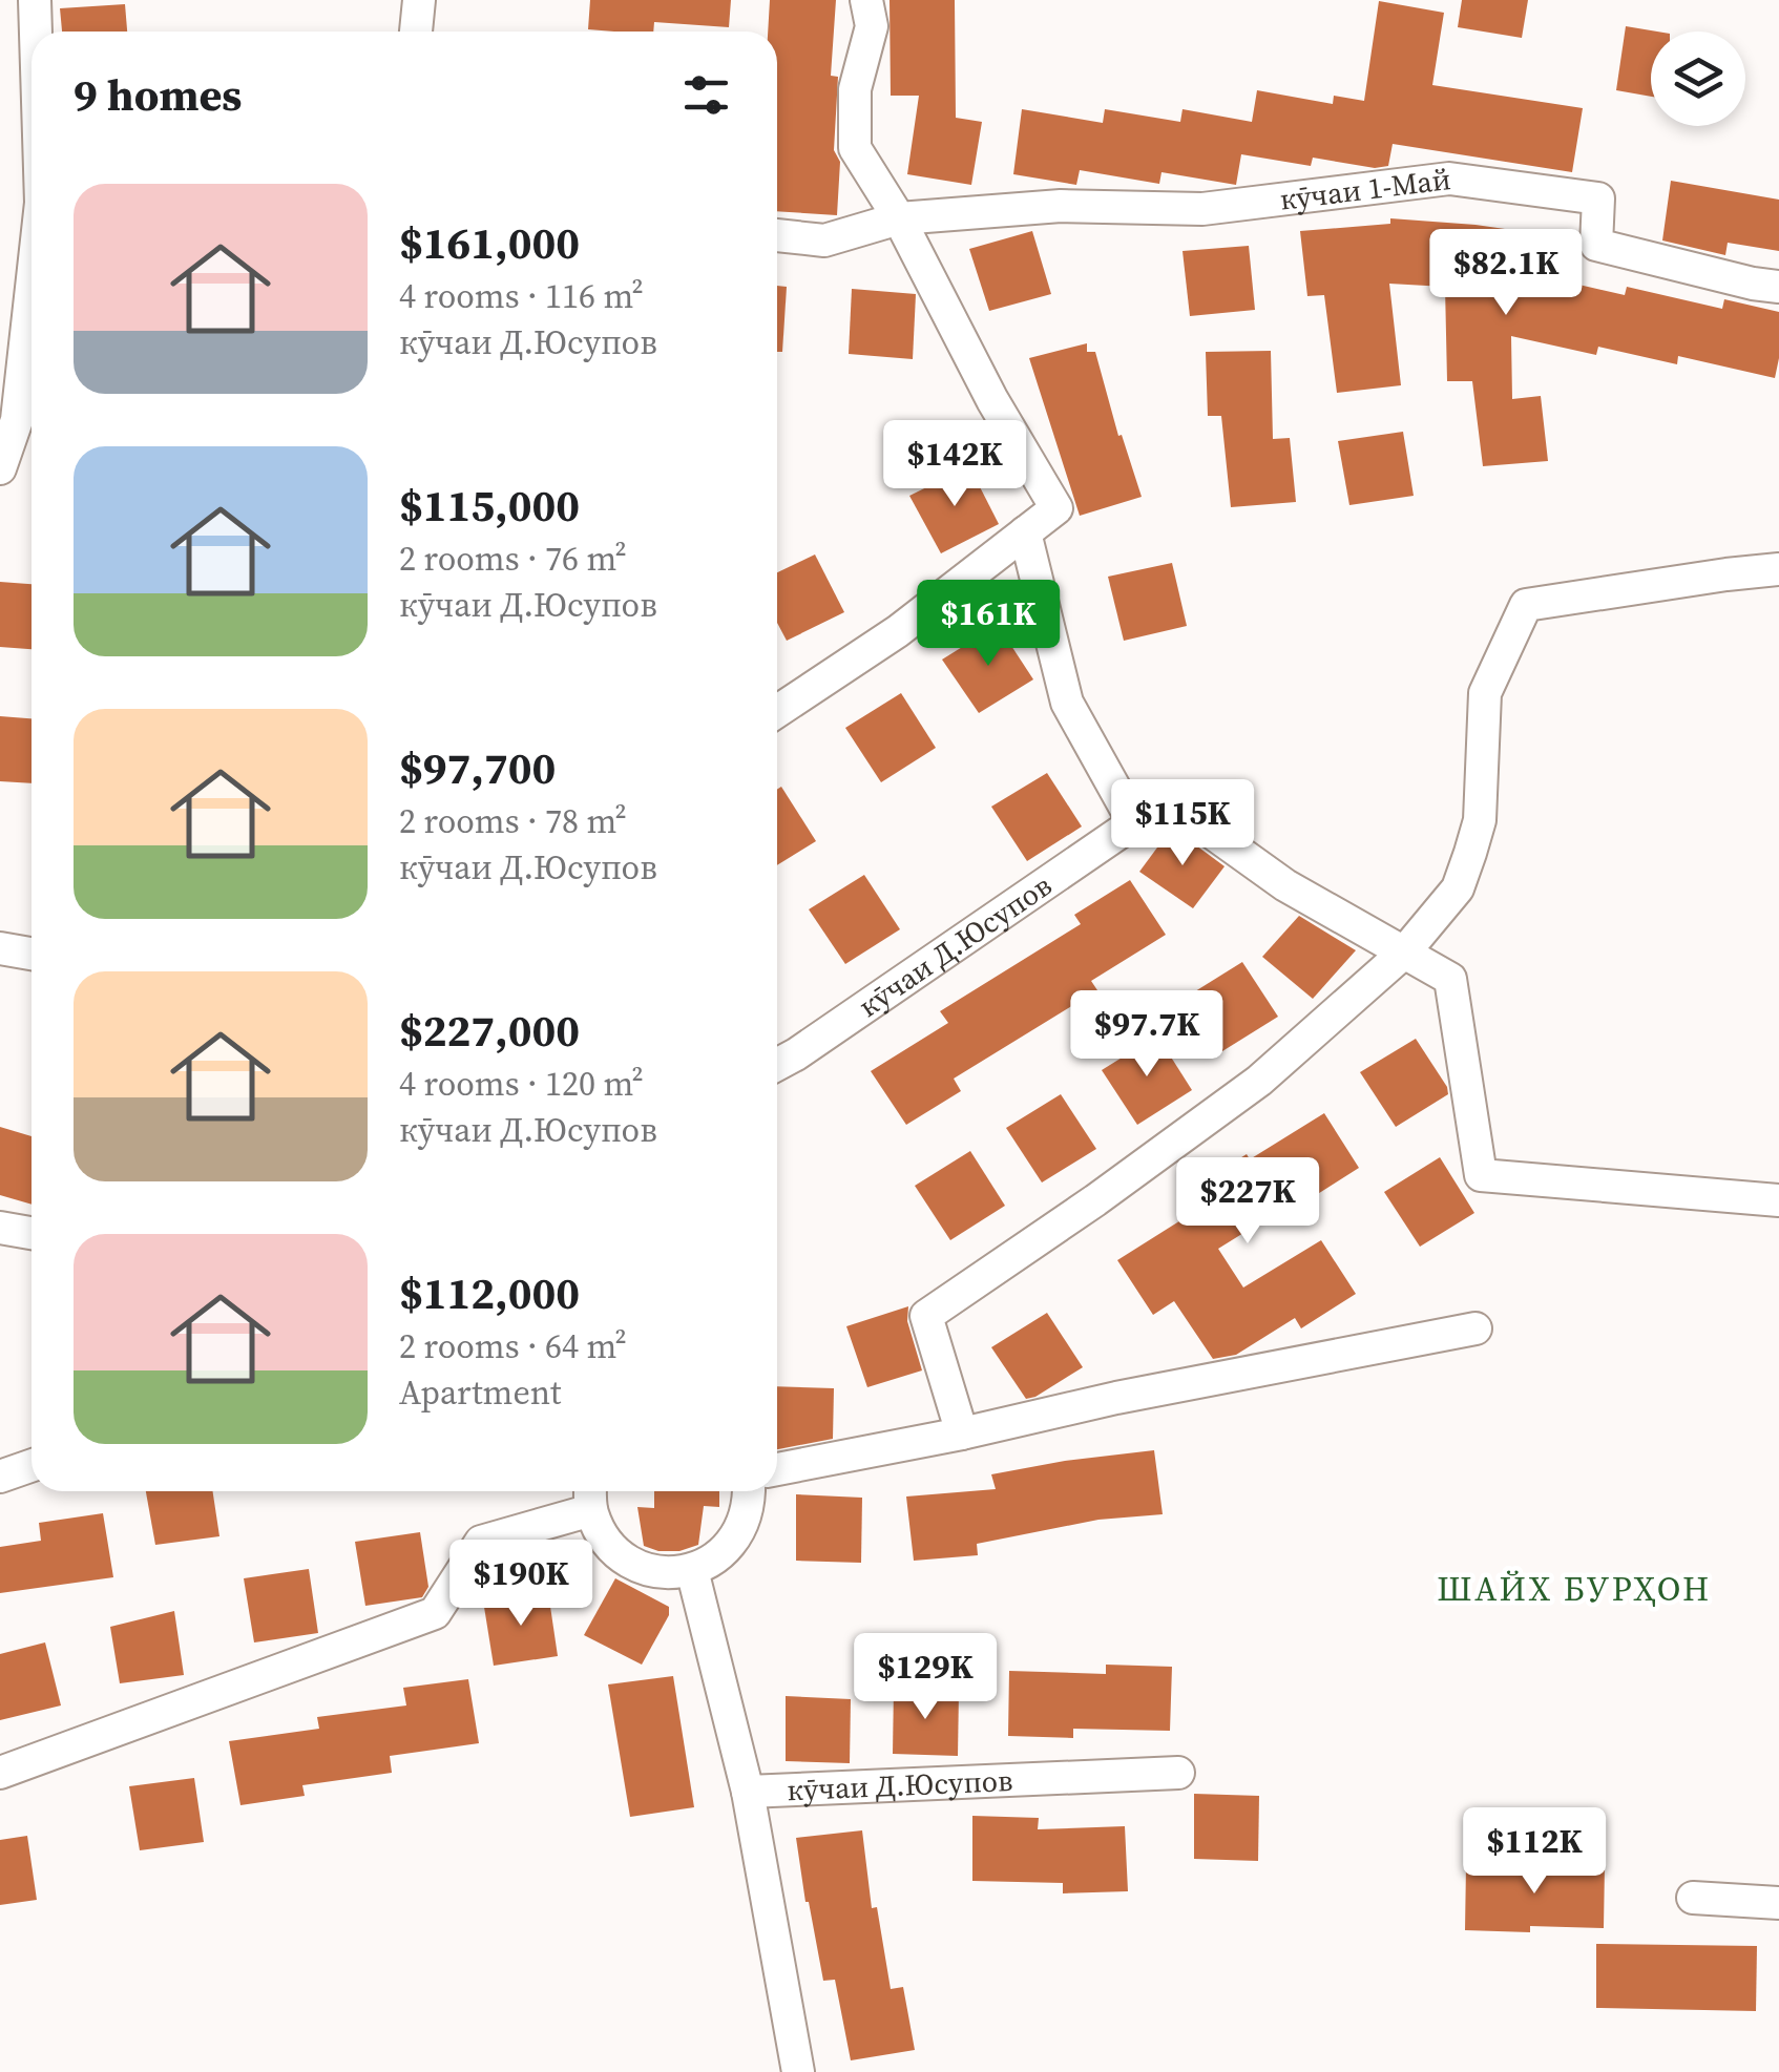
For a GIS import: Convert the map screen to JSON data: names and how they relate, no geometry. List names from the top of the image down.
{
  "streets": {
    "street": ["кӯчаи 1-Май", "кӯчаи Д.Юсупов"]
  },
  "districts": ["ШАЙХ БУРҲОН"],
  "page": {
    "heading": "9 homes",
    "list": [
      {
        "name": "$161,000",
        "note": "4 rooms · 116 m² · кӯчаи Д.Юсупов"
      },
      {
        "name": "$115,000",
        "note": "2 rooms · 76 m² · кӯчаи Д.Юсупов"
      },
      {
        "name": "$97,700",
        "note": "2 rooms · 78 m² · кӯчаи Д.Юсупов"
      },
      {
        "name": "$227,000",
        "note": "4 rooms · 120 m² · кӯчаи Д.Юсупов"
      },
      {
        "name": "$112,000",
        "note": "2 rooms · 64 m² · Apartment"
      }
    ],
    "price": [
      "$82.1K",
      "$142K",
      "$161K",
      "$115K",
      "$97.7K",
      "$227K",
      "$190K",
      "$129K",
      "$112K"
    ]
  }
}
